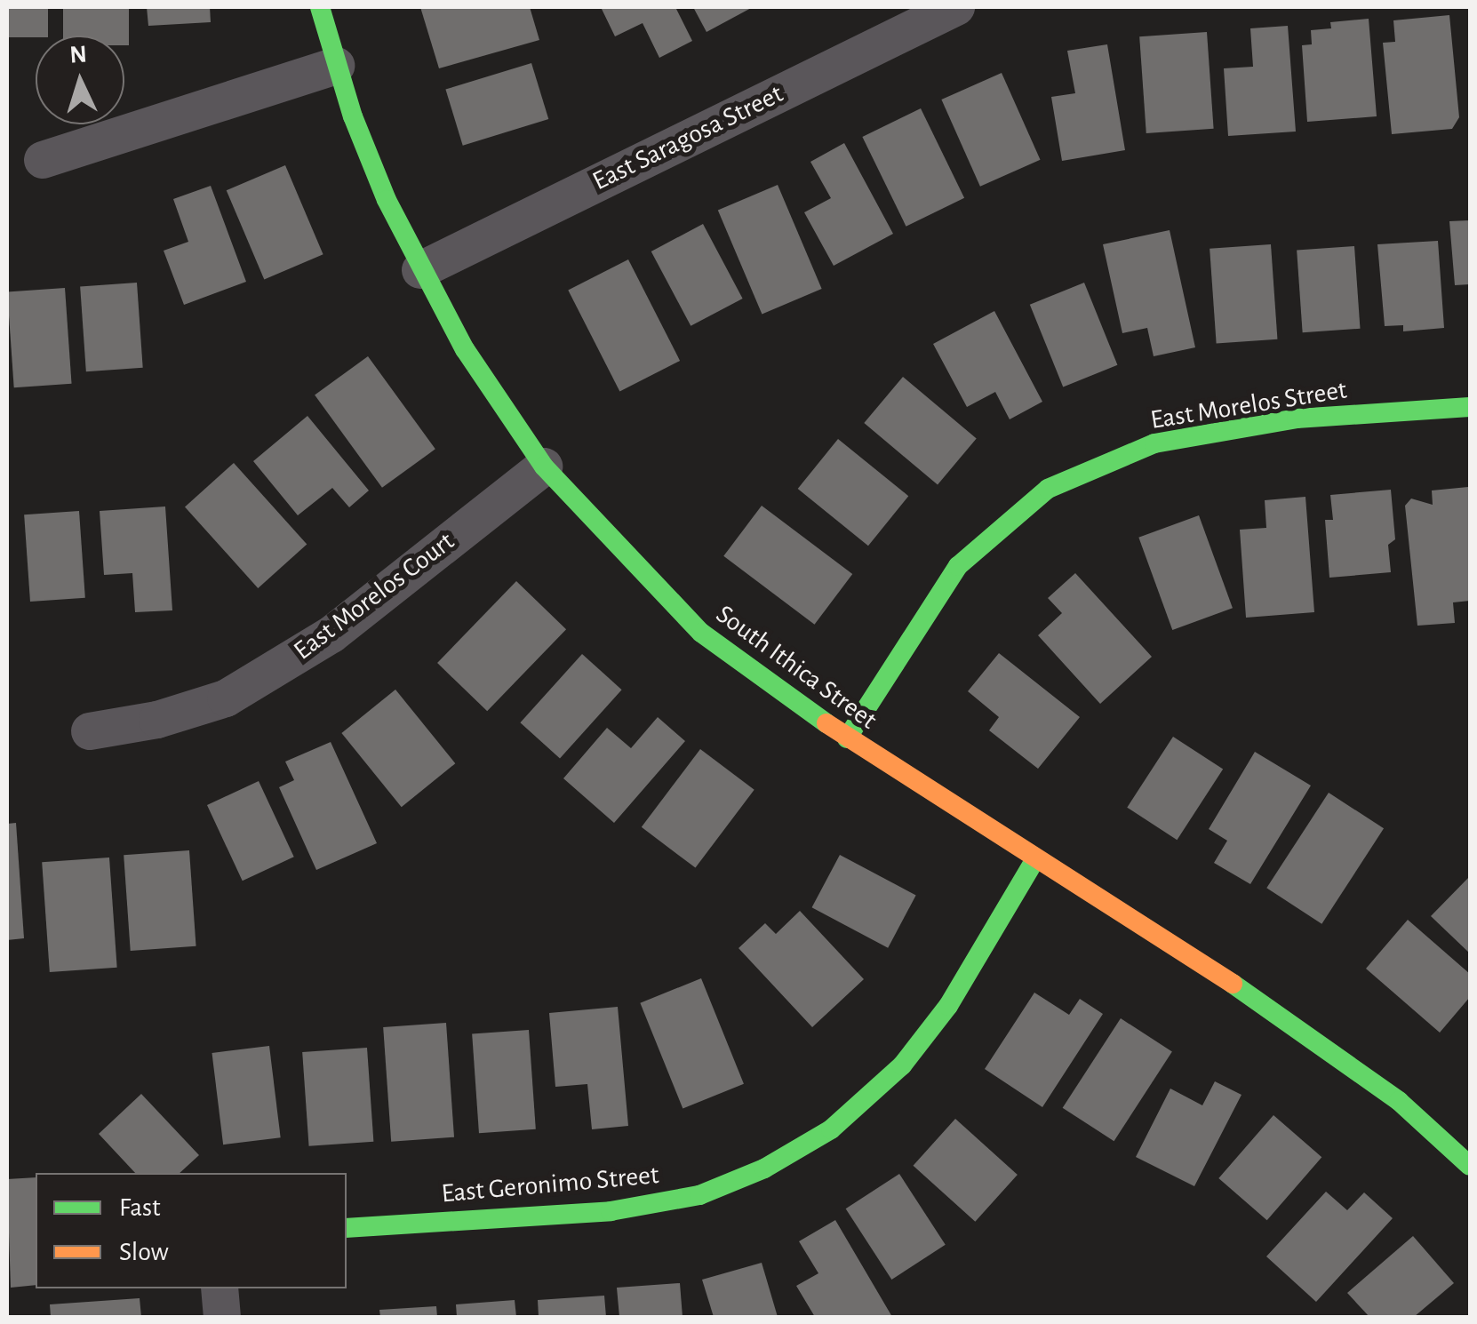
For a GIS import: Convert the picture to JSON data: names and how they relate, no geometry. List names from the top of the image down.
{
  "streets": {
    "street": [
      "East Saragosa Street",
      "East Morelos Street",
      "East Morelos Court",
      "South Ithica Street",
      "East Geronimo Street"
    ]
  },
  "crossings": [
    ["East Saragosa Street", "South Ithica Street"],
    ["East Morelos Street", "South Ithica Street"],
    ["East Morelos Court", "South Ithica Street"],
    ["South Ithica Street", "East Geronimo Street"]
  ],
  "legend": ["Fast", "Slow"],
  "north": "top"
}
